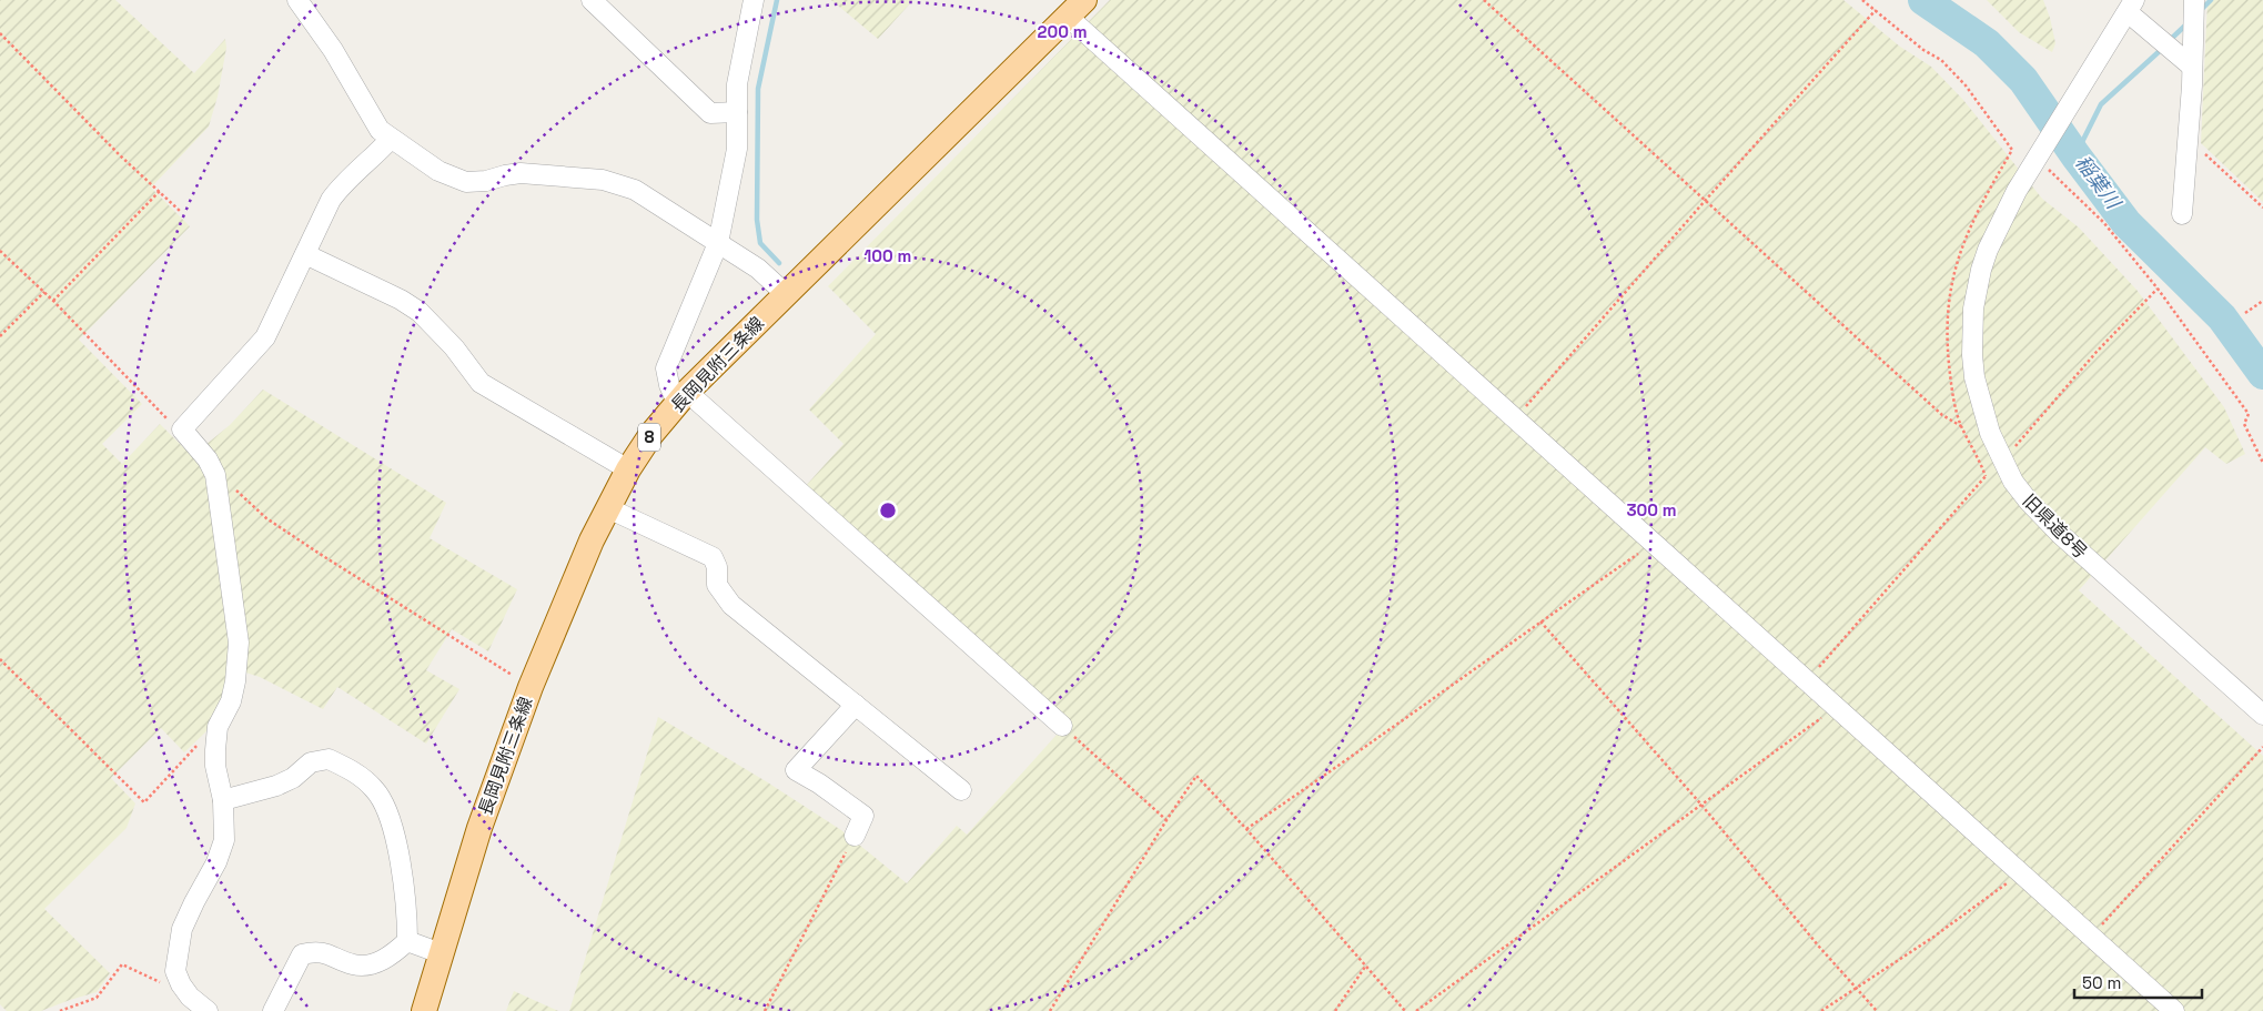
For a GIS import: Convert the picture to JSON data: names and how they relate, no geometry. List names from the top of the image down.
{
  "streets": {
    "main road": ["長岡見附三条線", "8"],
    "street": ["旧県道8号"]
  },
  "water": ["稲葉川"],
  "scale_bar": "50 m",
  "rings": ["200 m", "100 m", "300 m"]
}
